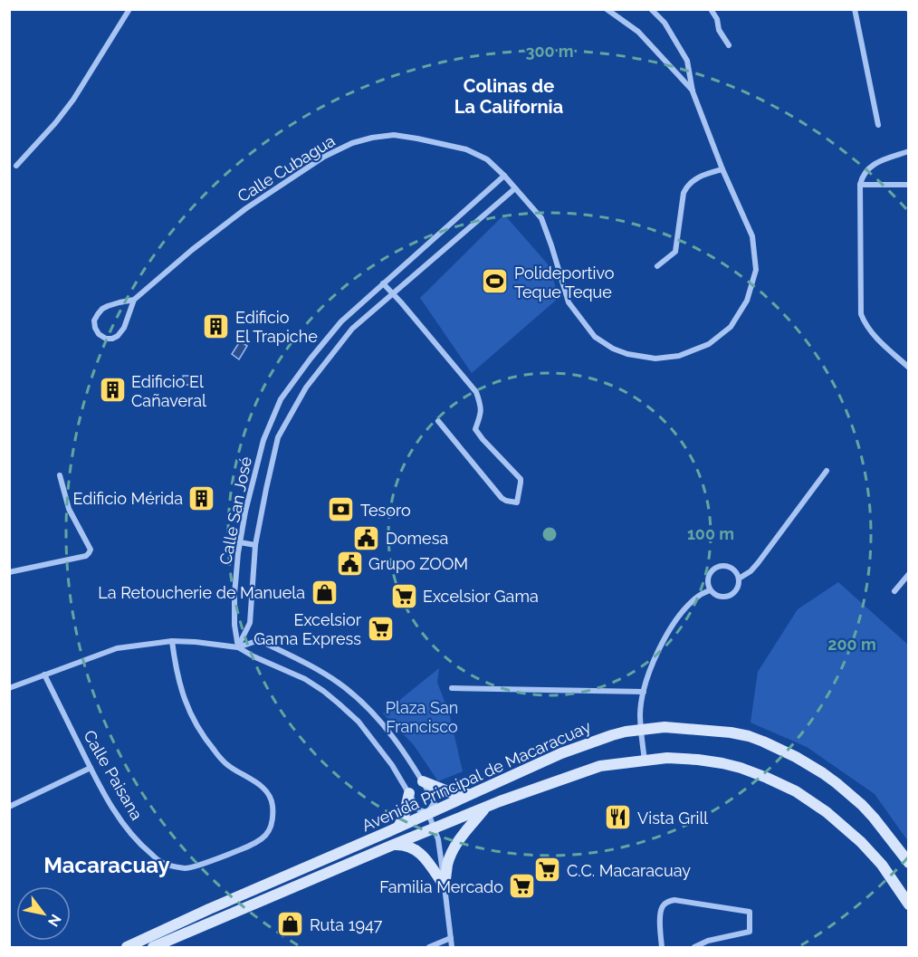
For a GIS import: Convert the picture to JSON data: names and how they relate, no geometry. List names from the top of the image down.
{
  "streets": {
    "street": [
      "Calle Cubagua",
      "Calle San José",
      "Calle Paisana",
      "Avenida Principal de Macaracuay"
    ]
  },
  "crossings": [
    ["Calle Cubagua", "Calle San José"]
  ],
  "districts": ["Colinas de La California", "Macaracuay"],
  "parks": ["Plaza San Francisco"],
  "places": {
    "sports": ["Polideportivo Teque Teque"],
    "building": ["Edificio El Trapiche", "Edificio El Cañaveral", "Edificio Mérida"],
    "bank": ["Tesoro"],
    "public building": ["Domesa", "Grupo ZOOM"],
    "shop": ["La Retoucherie de Manuela", "Ruta 1947"],
    "supermarket": [
      "Excelsior Gama",
      "Excelsior Gama Express",
      "C.C. Macaracuay",
      "Familia Mercado"
    ],
    "restaurant": ["Vista Grill"]
  },
  "north": "bottom right",
  "rings": ["300 m", "100 m", "200 m"]
}
